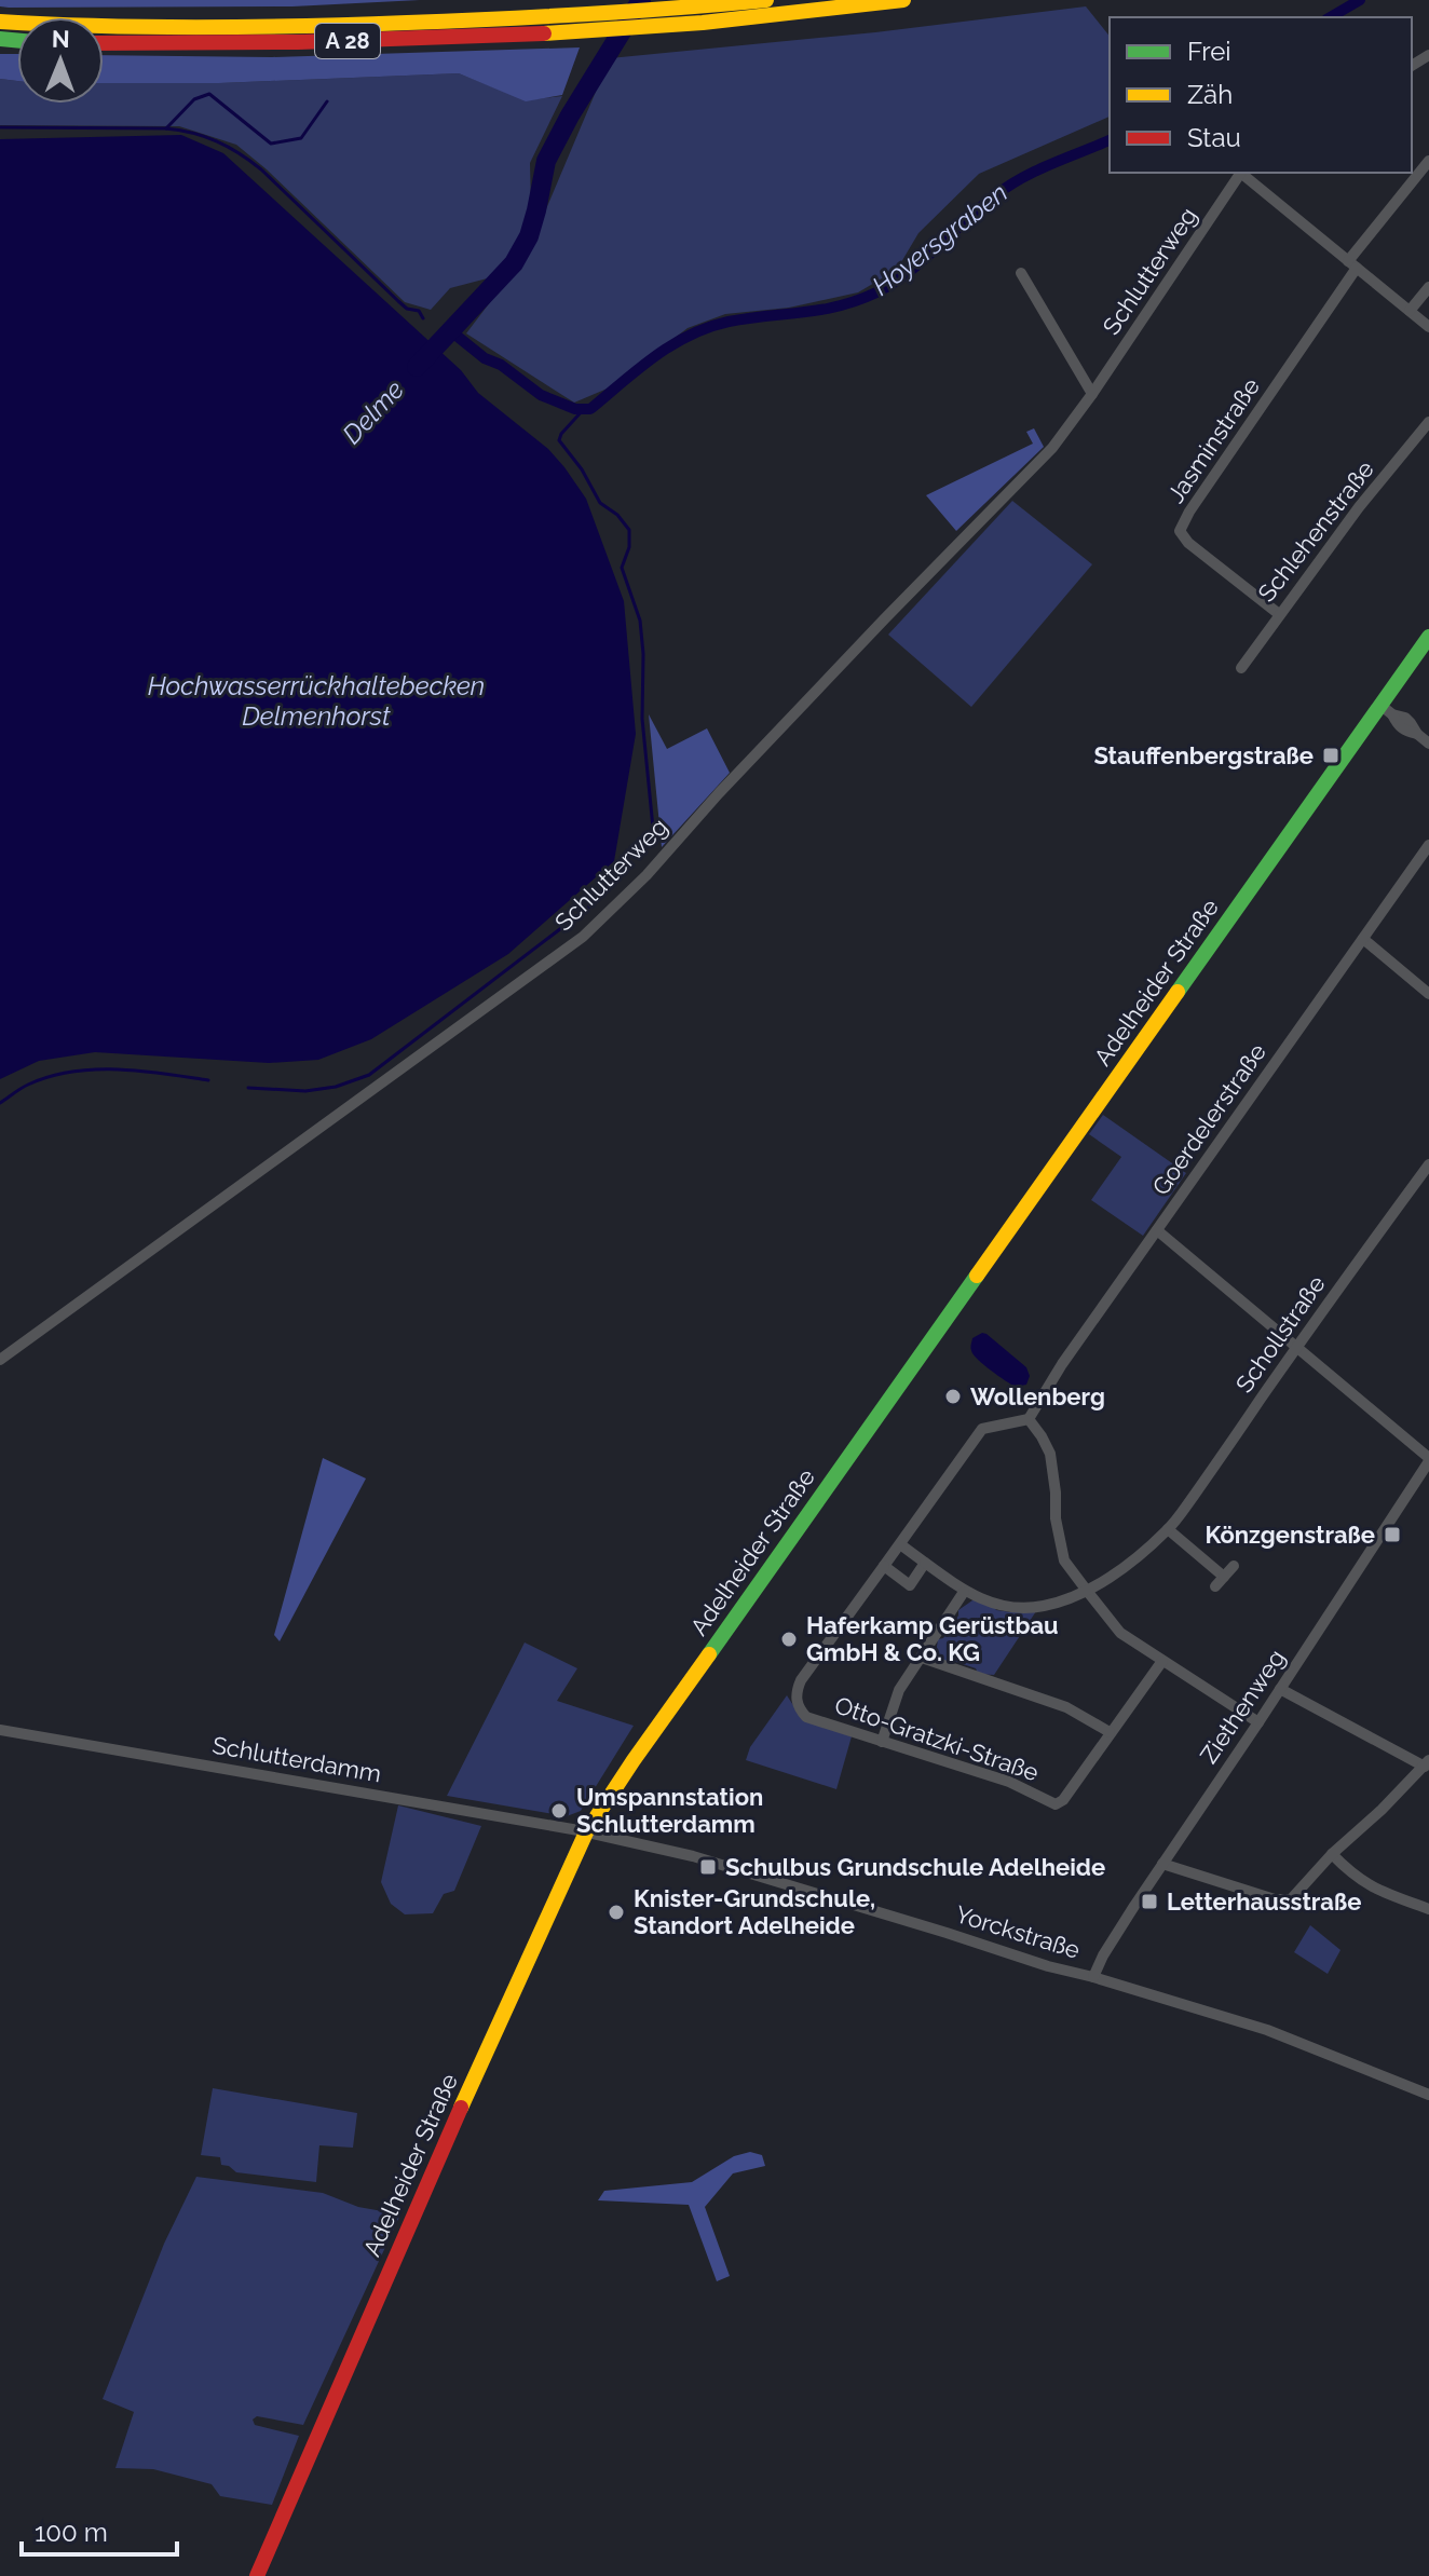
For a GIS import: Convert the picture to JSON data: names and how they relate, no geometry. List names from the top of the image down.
{
  "streets": {
    "main road": ["A 28", "Adelheider Straße"],
    "street": [
      "Schlutterweg",
      "Jasminstraße",
      "Schlehenstraße",
      "Goerdelerstraße",
      "Schollstraße",
      "Ziethenweg",
      "Otto-Gratzki-Straße",
      "Schlutterdamm",
      "Yorckstraße"
    ]
  },
  "crossings": [
    ["Jasminstraße", "Schlehenstraße"],
    ["Adelheider Straße", "Schlutterdamm"],
    ["Adelheider Straße", "Yorckstraße"],
    ["Ziethenweg", "Yorckstraße"],
    ["Schlutterdamm", "Yorckstraße"]
  ],
  "water": ["Hoyersgraben", "Delme", "Hochwasserrückhaltebecken Delmenhorst"],
  "places": {
    "transit": [
      "Stauffenbergstraße",
      "Könzgenstraße",
      "Schulbus Grundschule Adelheide",
      "Letterhausstraße"
    ],
    "other": [
      "Wollenberg",
      "Haferkamp Gerüstbau GmbH & Co. KG",
      "Umspannstation Schlutterdamm",
      "Knister-Grundschule, Standort Adelheide"
    ]
  },
  "legend": ["Frei", "Zäh", "Stau"],
  "scale_bar": "100 m",
  "north": "top"
}
